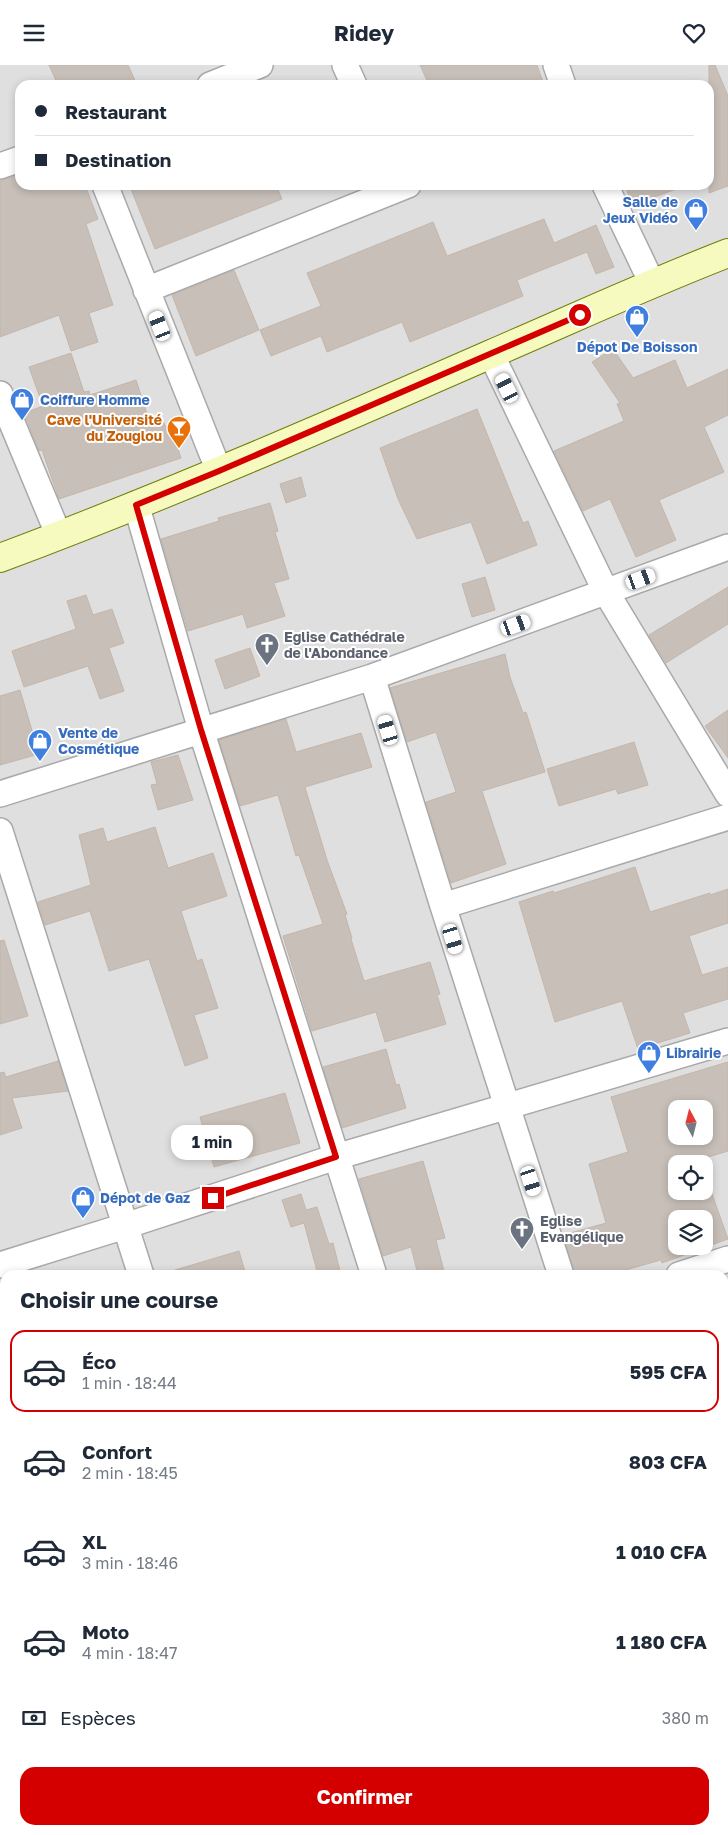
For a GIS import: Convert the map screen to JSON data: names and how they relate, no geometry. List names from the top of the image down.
{
  "places": {
    "shop": [
      "Salle de Jeux Vidéo",
      "Dépot De Boisson",
      "Coiffure Homme",
      "Vente de Cosmétique",
      "Librairie",
      "Dépot de Gaz"
    ],
    "bar": ["Cave l'Université du Zouglou"],
    "church": ["Eglise Cathédrale de l'Abondance", "Eglise Evangélique"]
  },
  "north": "top",
  "page": {
    "header": "Ridey",
    "banner": ["Restaurant", "Destination"],
    "bubble": "1 min",
    "heading": "Choisir une course",
    "list": [
      {
        "name": "Éco",
        "note": "1 min · 18:44",
        "value": "595 CFA"
      },
      {
        "name": "Confort",
        "note": "2 min · 18:45",
        "value": "803 CFA"
      },
      {
        "name": "XL",
        "note": "3 min · 18:46",
        "value": "1 010 CFA"
      },
      {
        "name": "Moto",
        "note": "4 min · 18:47",
        "value": "1 180 CFA"
      }
    ],
    "pay": ["Espèces", "380 m"],
    "buttons": "Confirmer"
  }
}
